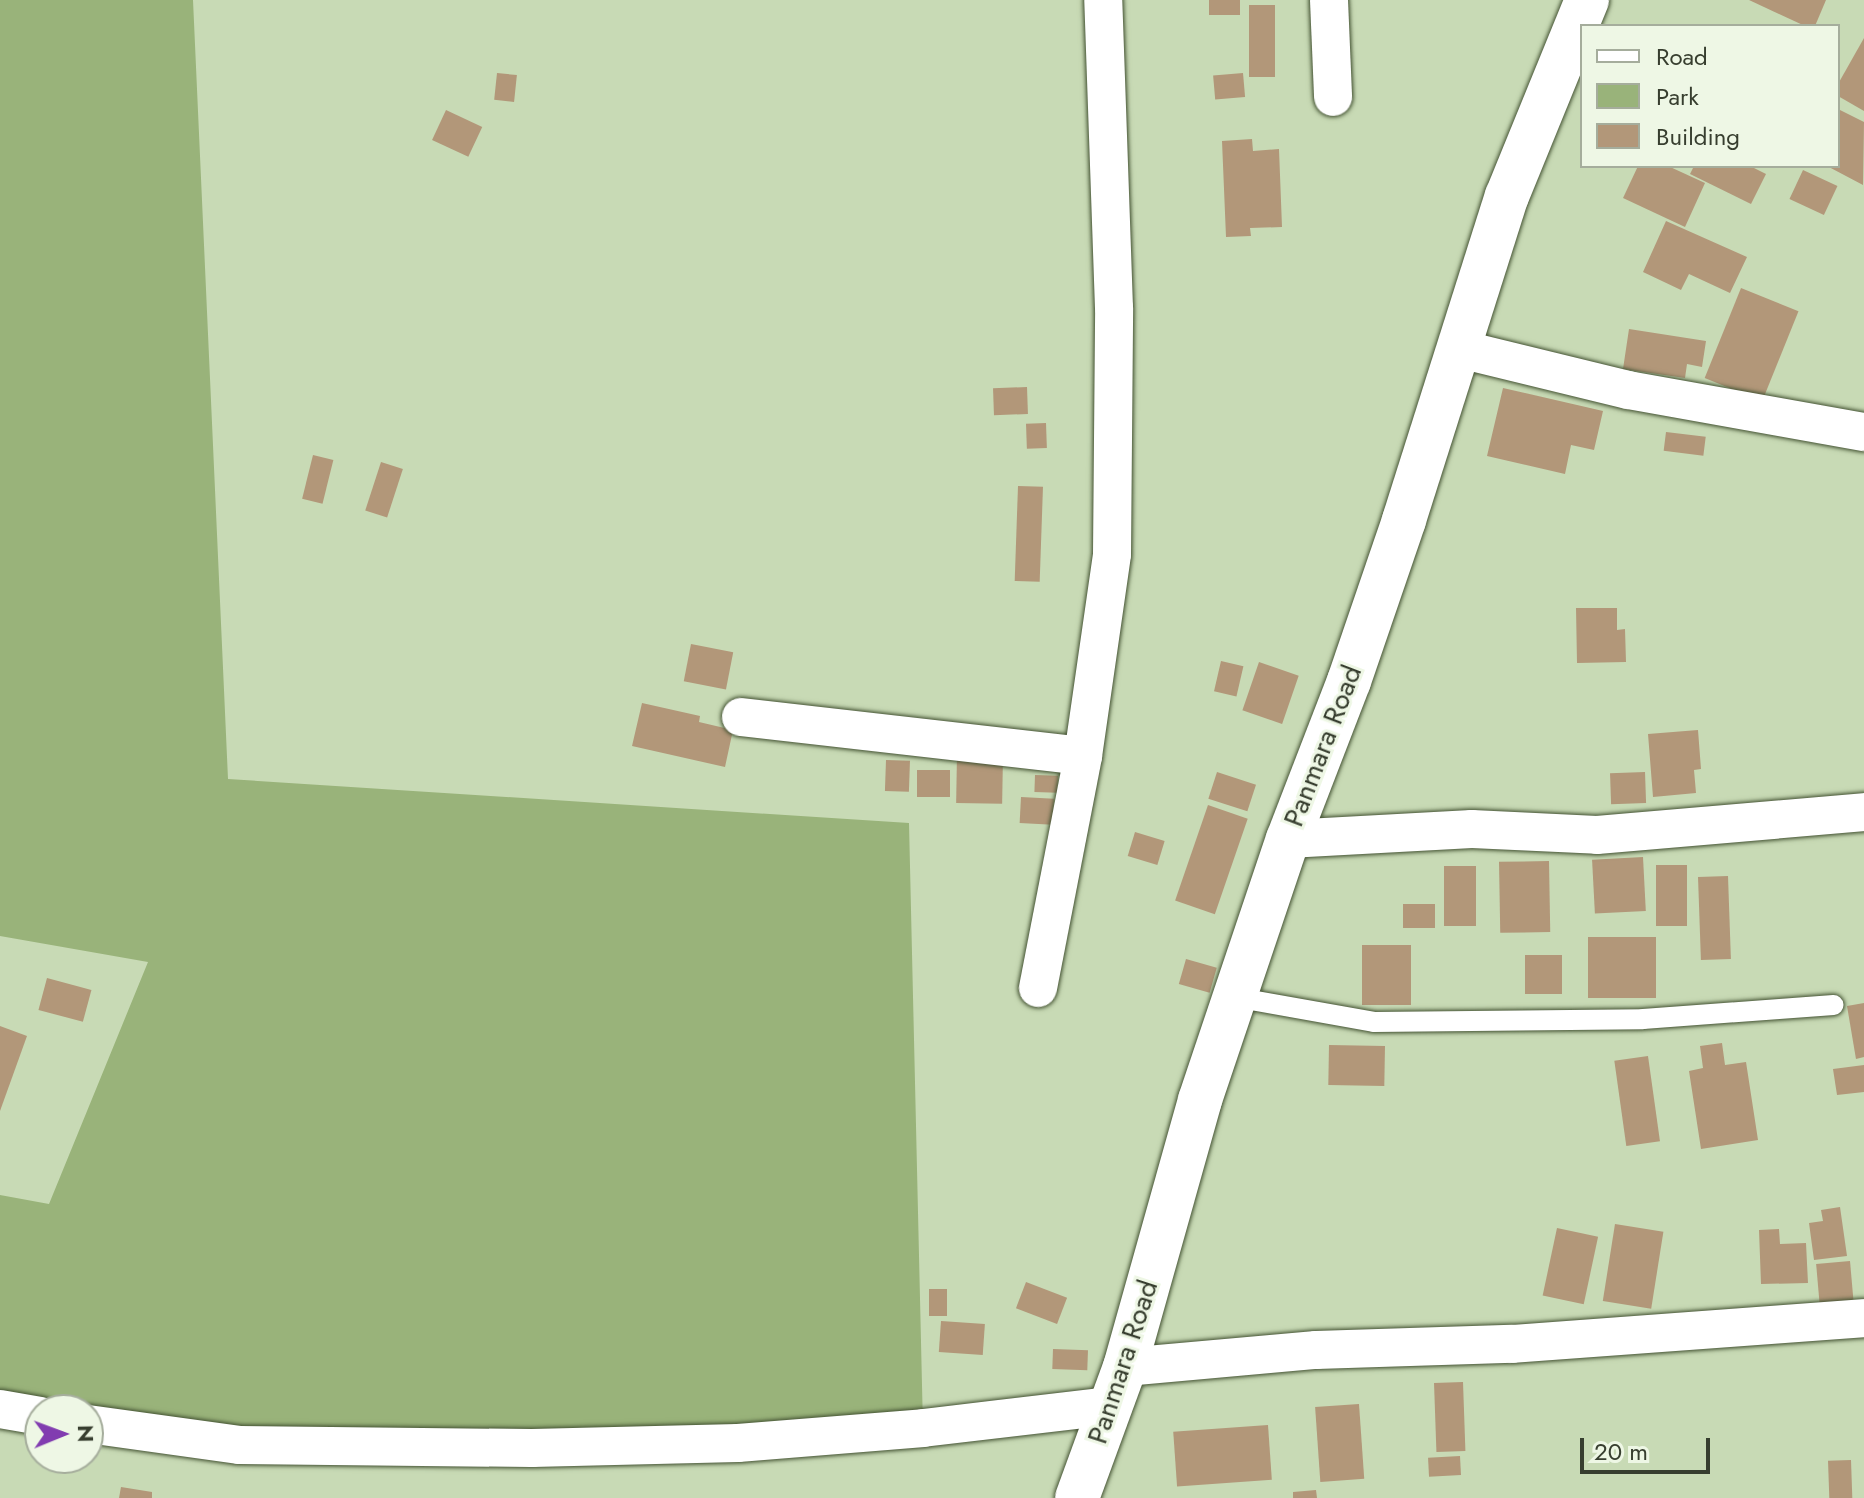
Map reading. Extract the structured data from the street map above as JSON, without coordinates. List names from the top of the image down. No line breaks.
{"streets":{"street":["Panmara Road"]},"legend":["Road","Park","Building"],"scale_bar":"20 m","north":"right"}
